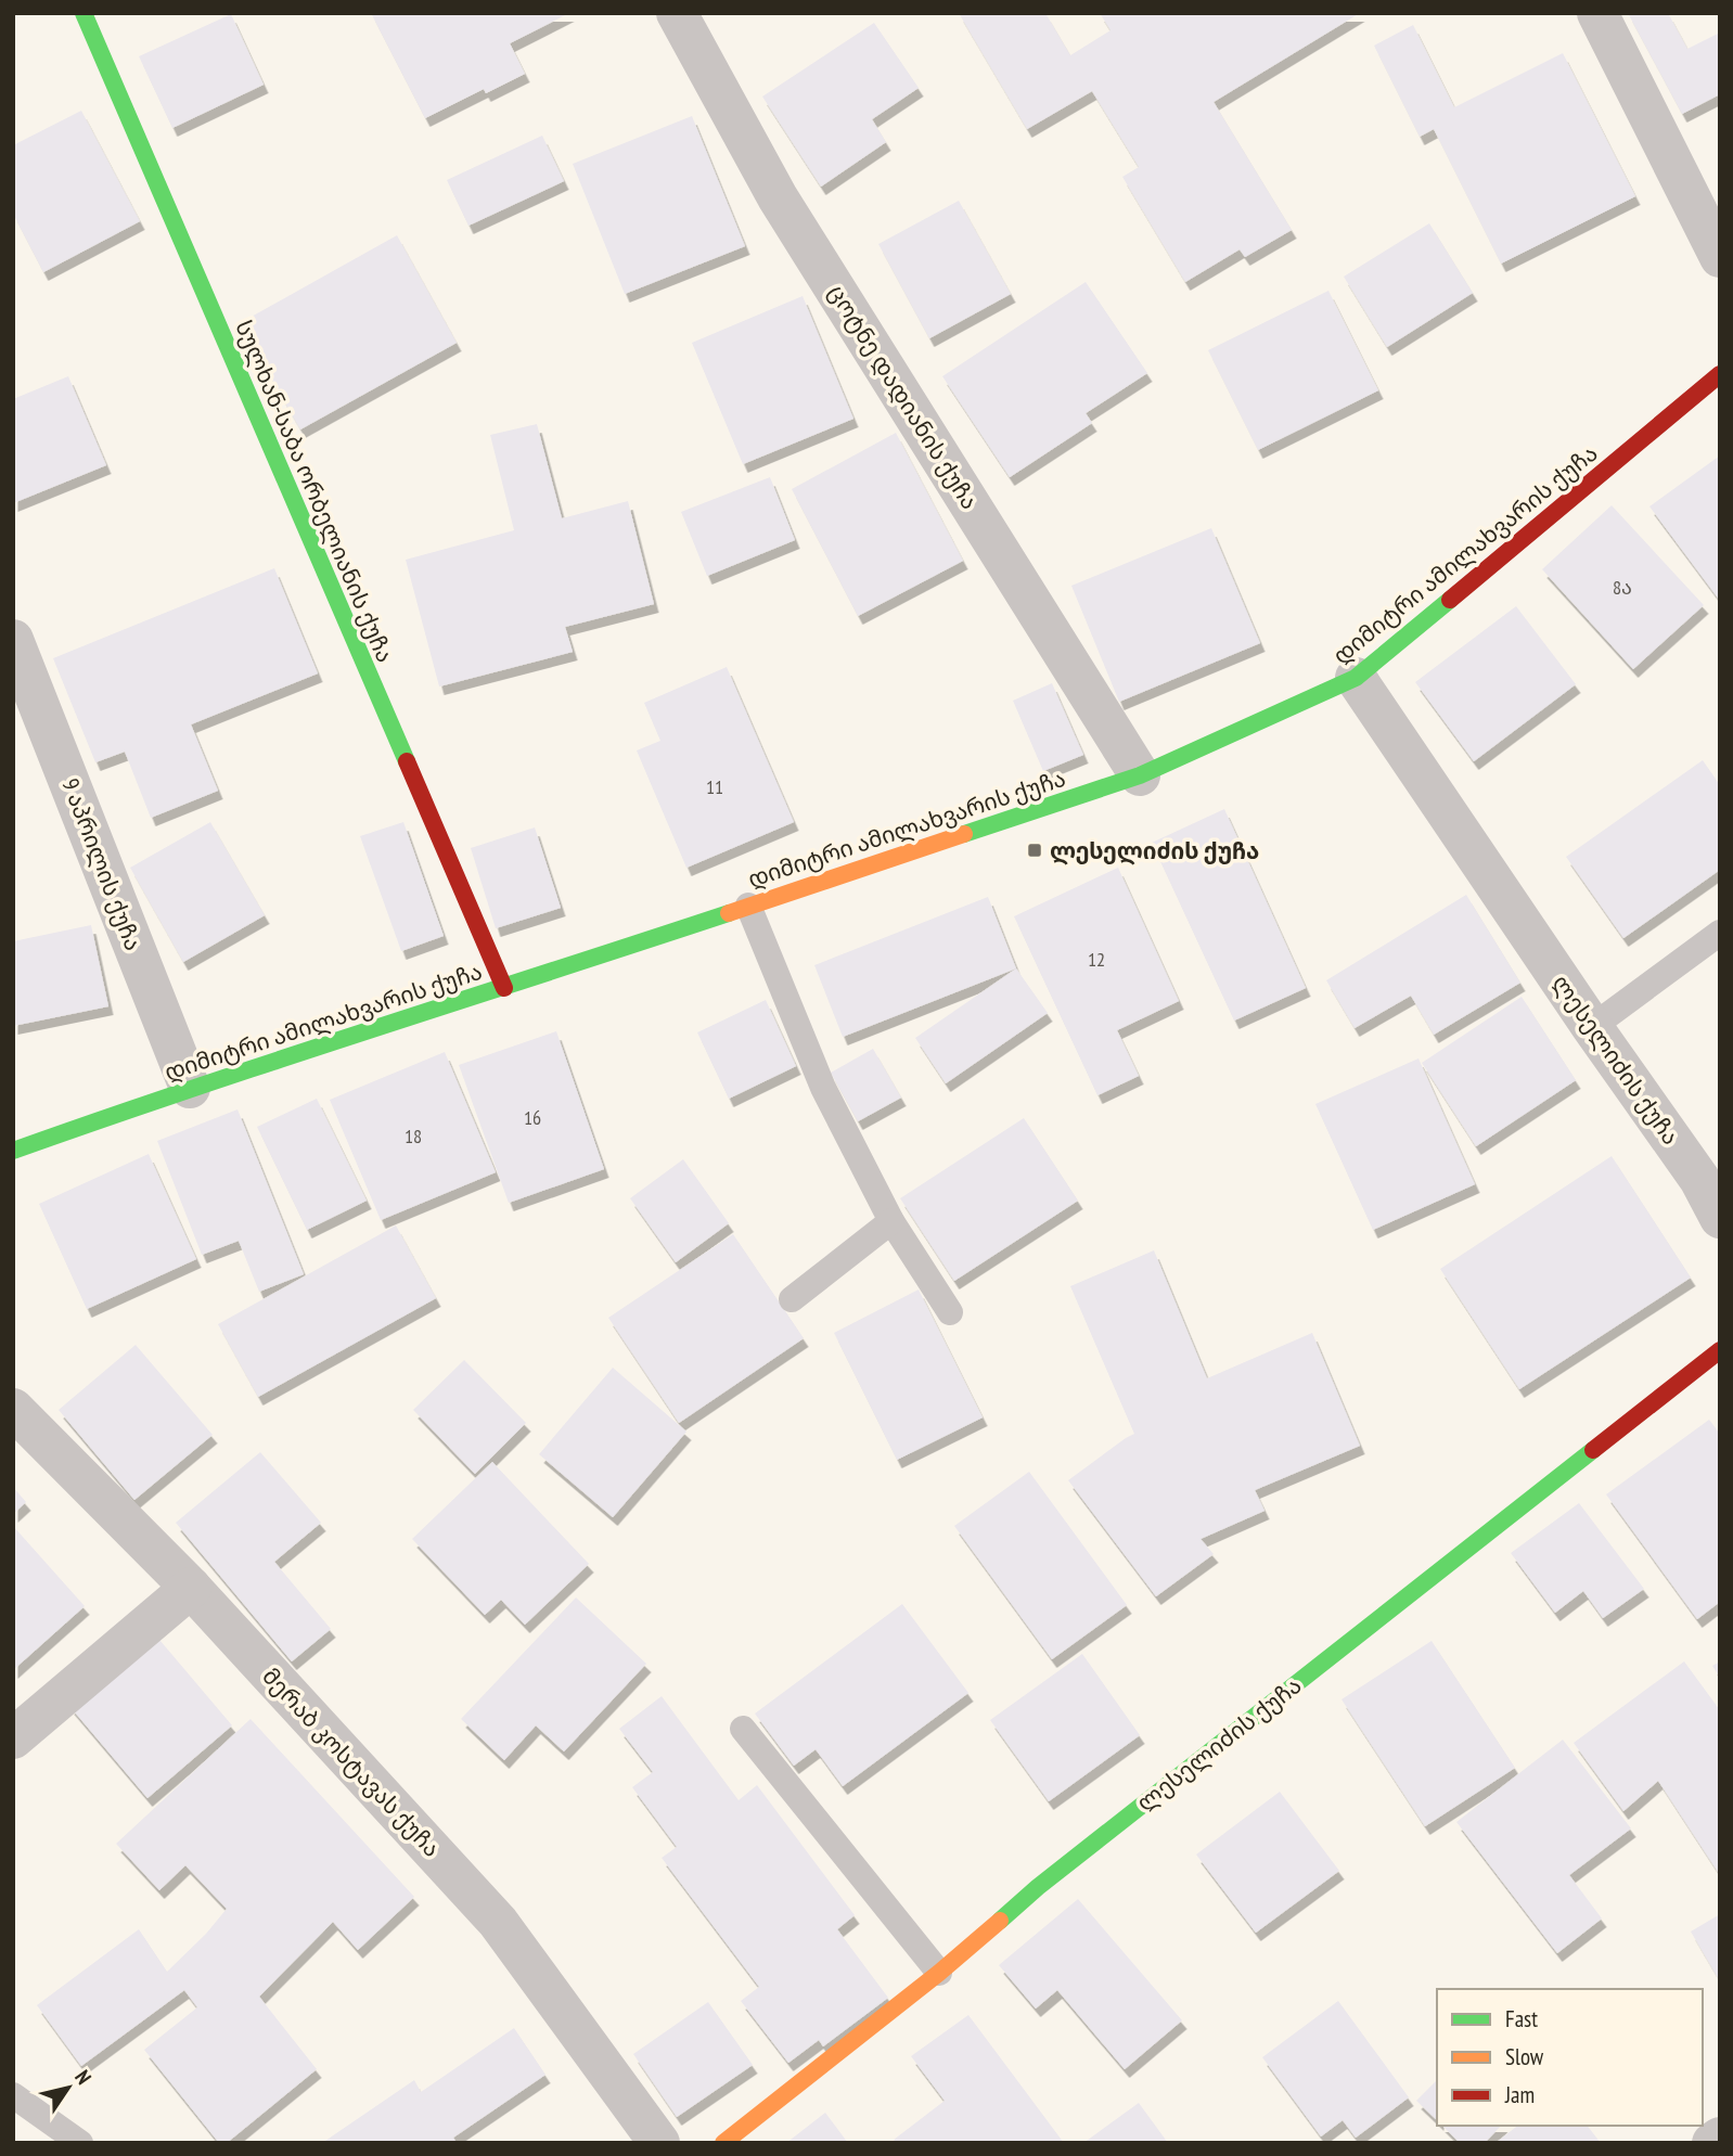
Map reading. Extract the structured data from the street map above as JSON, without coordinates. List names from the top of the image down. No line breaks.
{"streets":{"street":["ცოტნე დადიანის ქუჩა","სულხან-საბა ორბელიანის ქუჩა","დიმიტრი ამილახვარის ქუჩა","9 აპრილის ქუჩა","ლესელიძის ქუჩა","მერაბ კოსტავას ქუჩა"]},"crossings":[["ცოტნე დადიანის ქუჩა","დიმიტრი ამილახვარის ქუჩა"],["სულხან-საბა ორბელიანის ქუჩა","დიმიტრი ამილახვარის ქუჩა"],["დიმიტრი ამილახვარის ქუჩა","9 აპრილის ქუჩა"],["დიმიტრი ამილახვარის ქუჩა","ლესელიძის ქუჩა"]],"places":{"transit":["ლესელიძის ქუჩა"]},"house_numbers":["8ა","11","12","16","18"],"legend":["Fast","Slow","Jam"],"north":"top right"}
